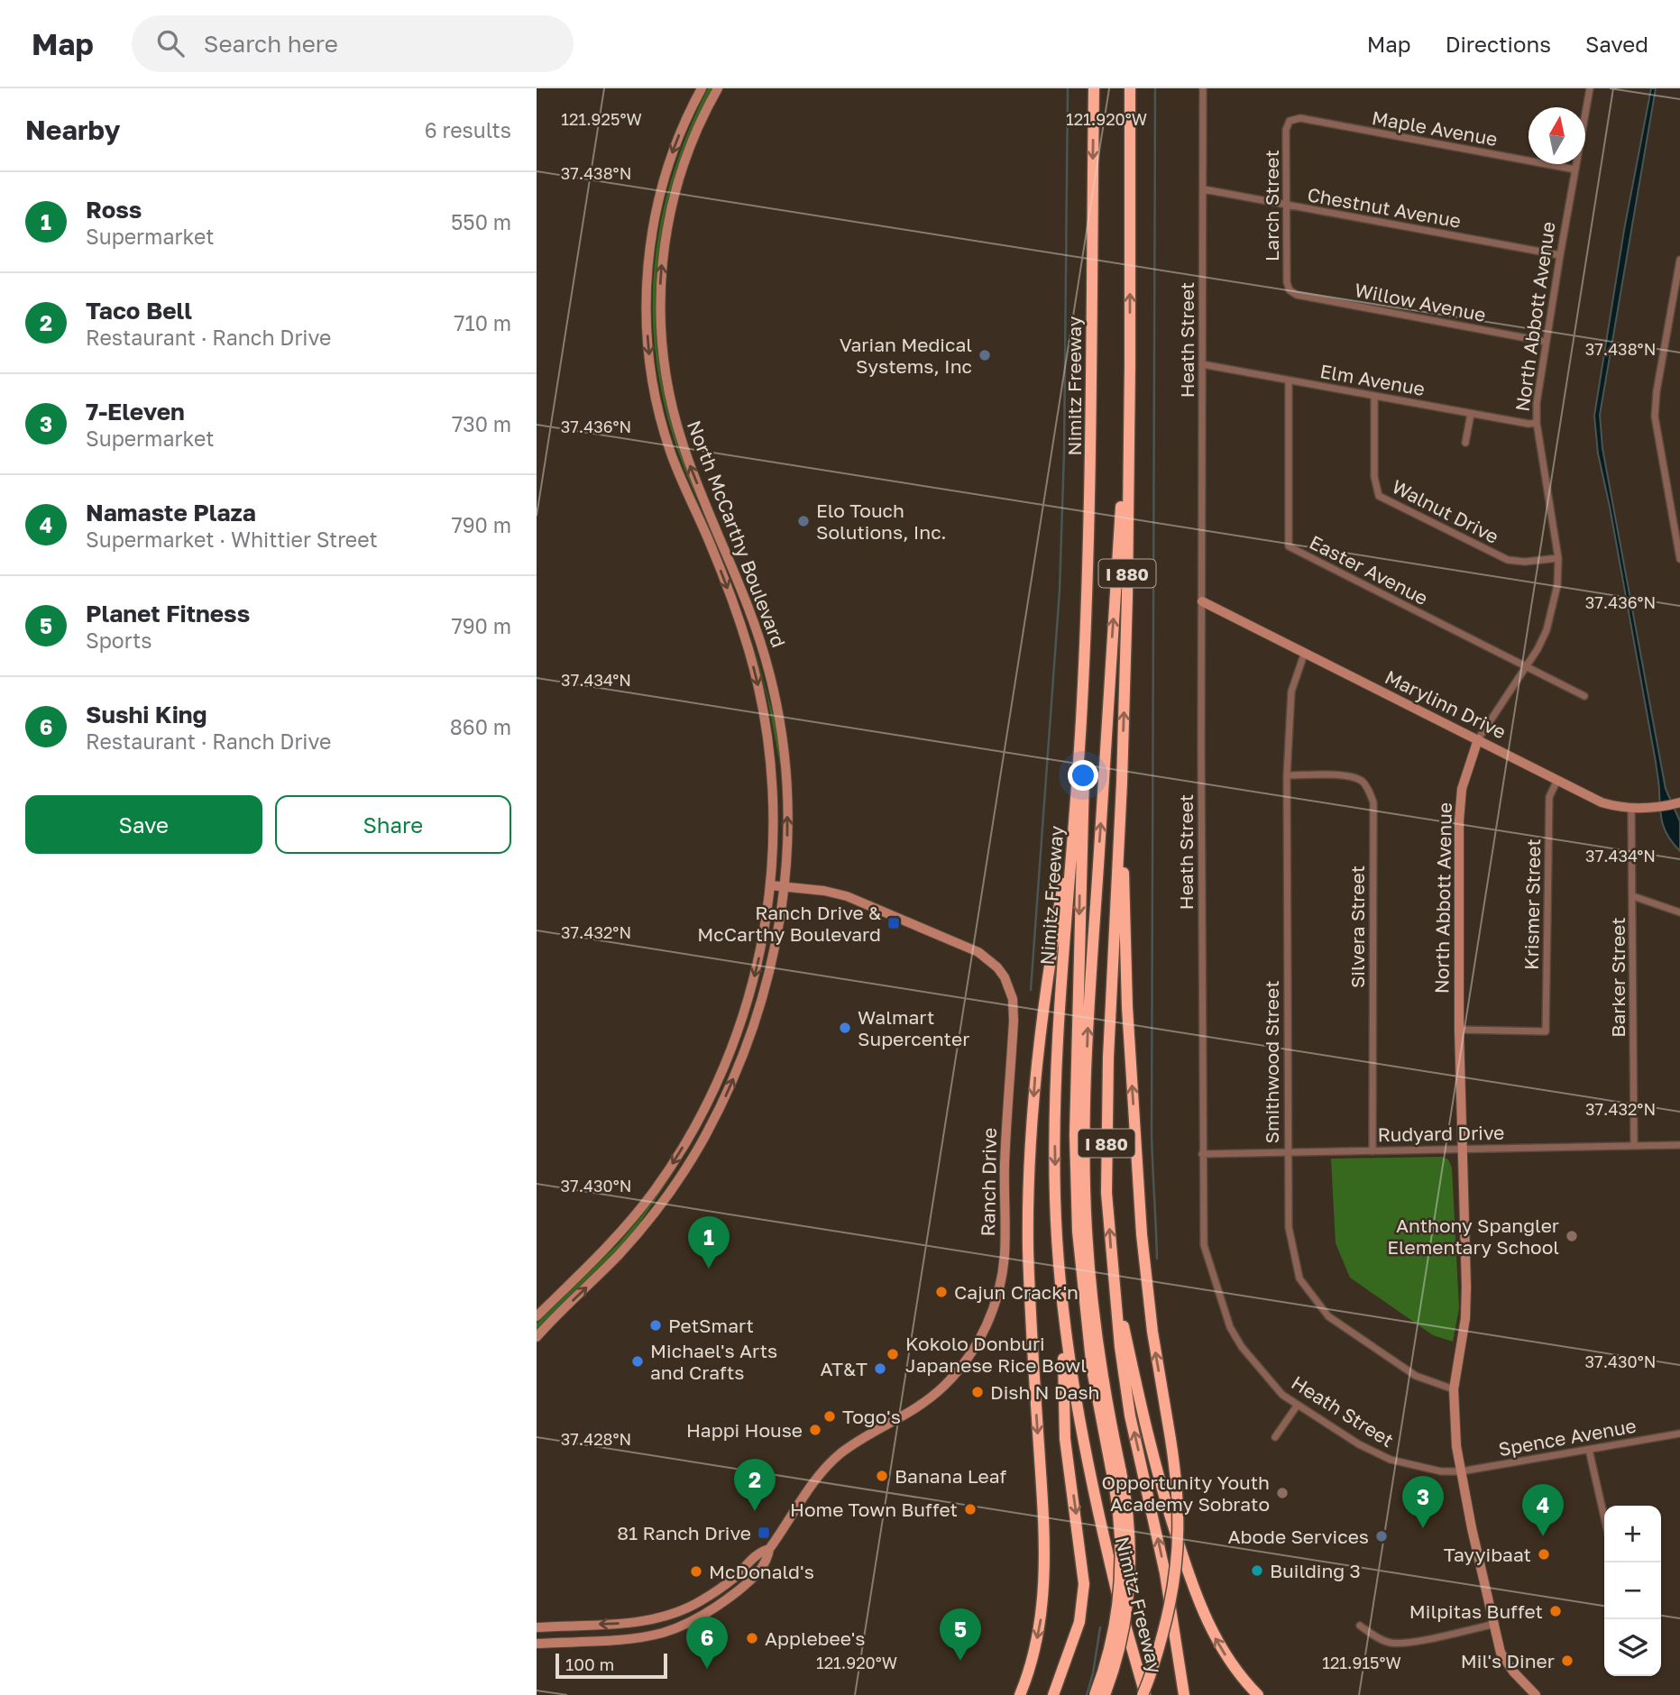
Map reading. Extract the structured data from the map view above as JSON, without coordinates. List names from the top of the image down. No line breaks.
{"streets":{"highway":["Nimitz Freeway","I 880"],"street":["Maple Avenue","Larch Street","Chestnut Avenue","Willow Avenue","North Abbott Avenue","Heath Street","Elm Avenue","Walnut Drive","North McCarthy Boulevard","Easter Avenue","Marylinn Drive","Krismer Street","Silvera Street","Barker Street","Smithwood Street","Rudyard Drive","Ranch Drive","Spence Avenue"]},"crossings":[["Maple Avenue","Larch Street"],["Maple Avenue","North Abbott Avenue"],["Larch Street","Chestnut Avenue"],["Larch Street","Willow Avenue"],["Chestnut Avenue","North Abbott Avenue"],["Chestnut Avenue","Heath Street"],["Willow Avenue","North Abbott Avenue"],["North Abbott Avenue","Heath Street"],["North Abbott Avenue","Elm Avenue"],["North Abbott Avenue","Walnut Drive"],["North Abbott Avenue","Easter Avenue"],["North Abbott Avenue","Marylinn Drive"],["North Abbott Avenue","Krismer Street"],["North Abbott Avenue","Smithwood Street"],["North Abbott Avenue","Rudyard Drive"],["North Abbott Avenue","Spence Avenue"],["Heath Street","Elm Avenue"],["Heath Street","Marylinn Drive"],["Heath Street","Rudyard Drive"],["Heath Street","Spence Avenue"],["Elm Avenue","Walnut Drive"],["Elm Avenue","Easter Avenue"],["North McCarthy Boulevard","Ranch Drive"],["Marylinn Drive","Krismer Street"],["Marylinn Drive","Barker Street"],["Marylinn Drive","Smithwood Street"],["Silvera Street","Smithwood Street"],["Silvera Street","Rudyard Drive"],["Barker Street","Rudyard Drive"],["Smithwood Street","Rudyard Drive"]],"places":{"other":["Varian Medical Systems, Inc","Elo Touch Solutions, Inc.","Walmart Supercenter","Anthony Spangler Elementary School","Cajun Crack'n","PetSmart","Kokolo Donburi Japanese Rice Bowl","Michael's Arts and Crafts","AT&T","Dish N Dash","Togo's","Happi House","Banana Leaf","Opportunity Youth Academy Sobrato","Home Town Buffet","Abode Services","Tayyibaat","Building 3","McDonald's","Milpitas Buffet","Applebee's","Mil's Diner"],"transit":["Ranch Drive & McCarthy Boulevard","81 Ranch Drive"]},"scale_bar":"100 m","north":"top","page":{"header":"Map","search":"Search here","nav":["Map","Directions","Saved"],"heading":["Nearby","6 results"],"list":[{"mark":"1","name":"Ross","note":"Supermarket","value":"550 m"},{"mark":"2","name":"Taco Bell","note":"Restaurant · Ranch Drive","value":"710 m"},{"mark":"3","name":"7-Eleven","note":"Supermarket","value":"730 m"},{"mark":"4","name":"Namaste Plaza","note":"Supermarket · Whittier Street","value":"790 m"},{"mark":"5","name":"Planet Fitness","note":"Sports","value":"790 m"},{"mark":"6","name":"Sushi King","note":"Restaurant · Ranch Drive","value":"860 m"}],"buttons":["Save","Share"],"pins":["1","2","3","4","5","6"],"map_buttons":["+","−"],"scale":"100 m"},"coordinates":["121.925°W","121.920°W","37.438°N","37.436°N","37.434°N","37.432°N","37.430°N","37.428°N","121.915°W"]}
